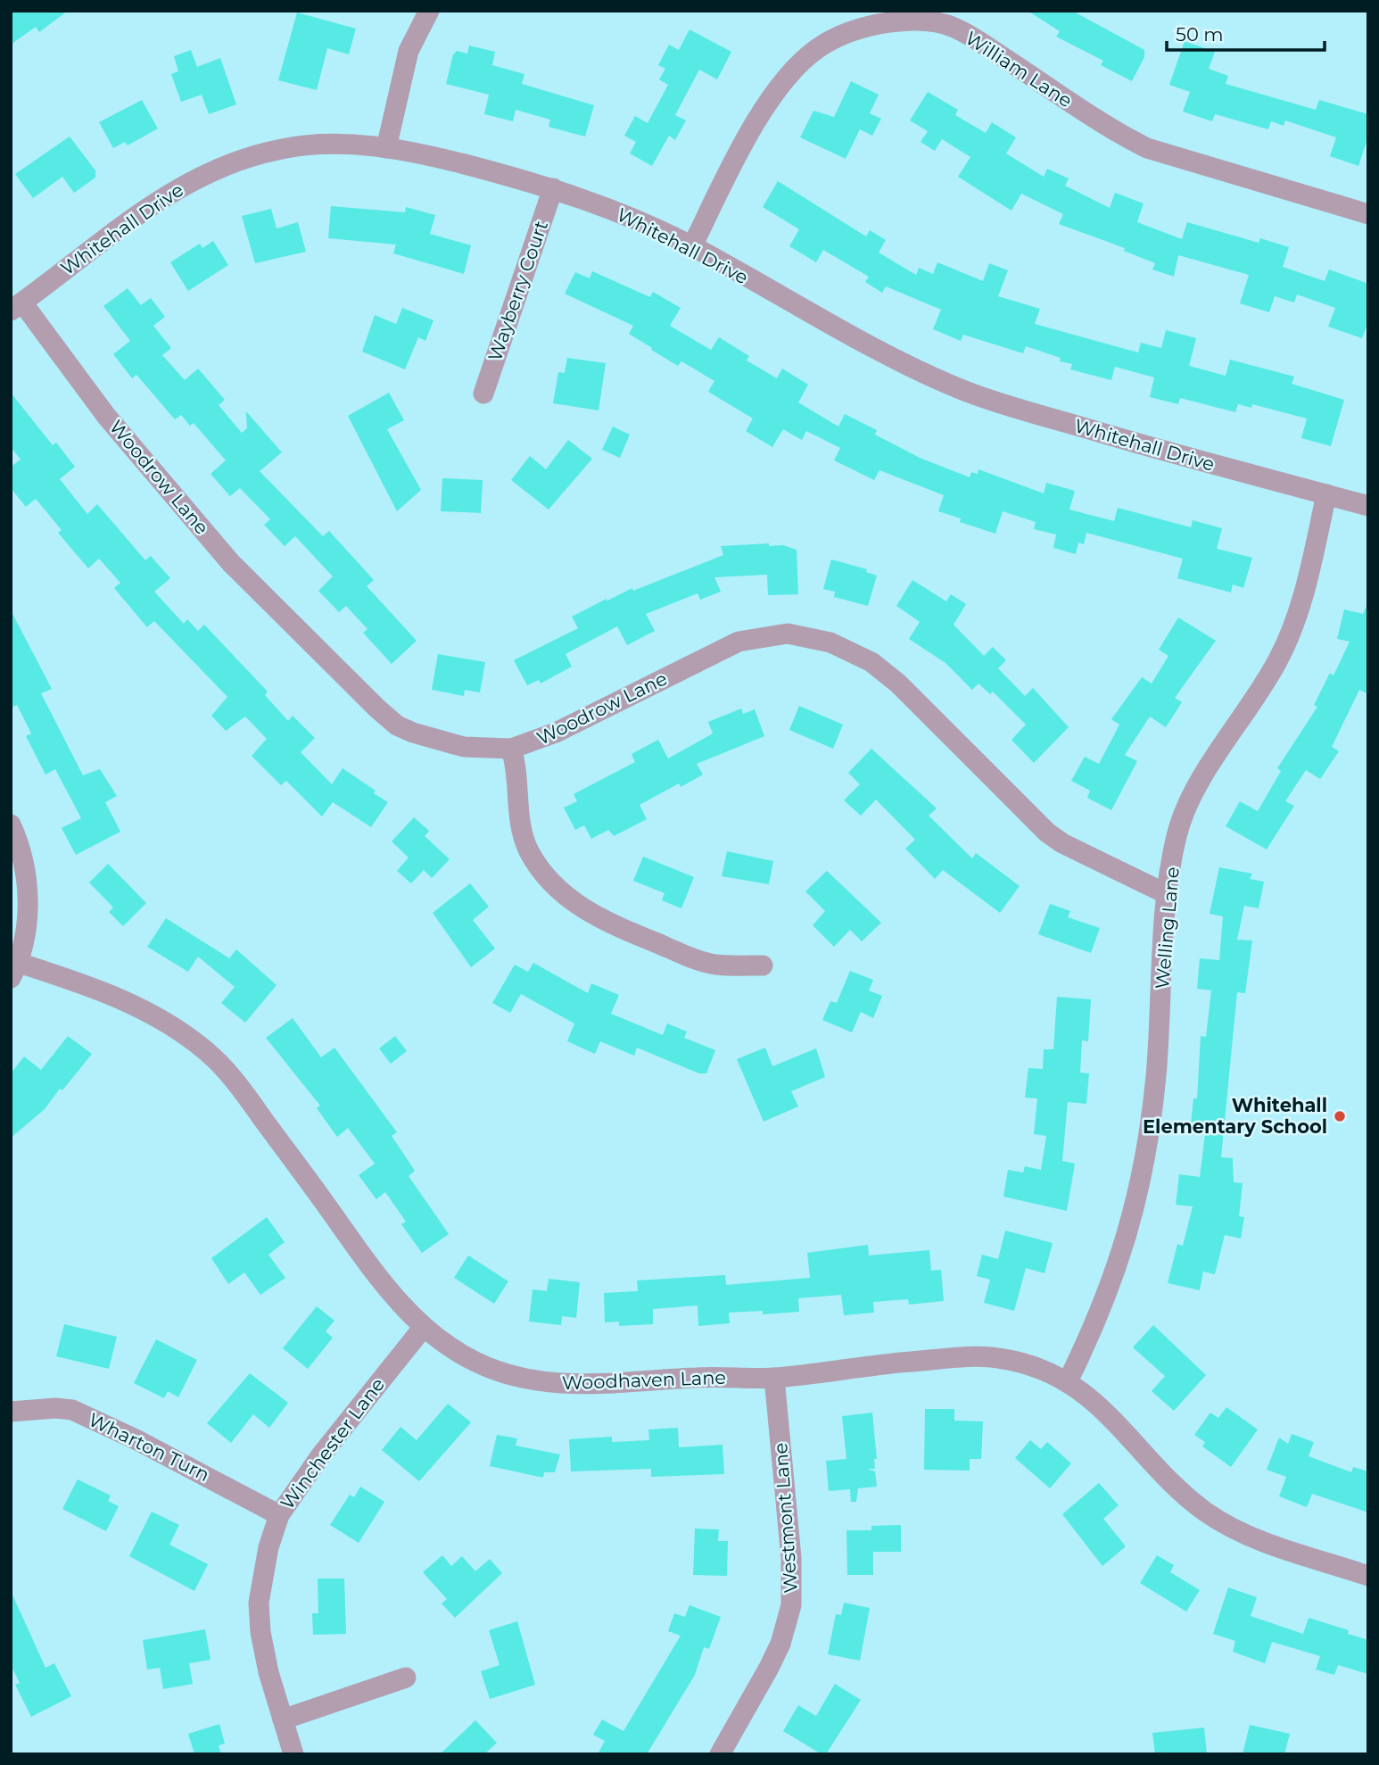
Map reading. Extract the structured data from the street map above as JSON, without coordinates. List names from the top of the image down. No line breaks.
{"streets":{"street":["William Lane","Whitehall Drive","Wayberry Court","Woodrow Lane","Welling Lane","Woodhaven Lane","Winchester Lane","Wharton Turn","Westmont Lane"]},"crossings":[["William Lane","Whitehall Drive"],["Whitehall Drive","Wayberry Court"],["Whitehall Drive","Woodrow Lane"],["Whitehall Drive","Welling Lane"],["Woodrow Lane","Welling Lane"],["Welling Lane","Woodhaven Lane"],["Woodhaven Lane","Winchester Lane"],["Woodhaven Lane","Westmont Lane"],["Winchester Lane","Wharton Turn"]],"places":["Whitehall Elementary School"],"scale_bar":"50 m"}
